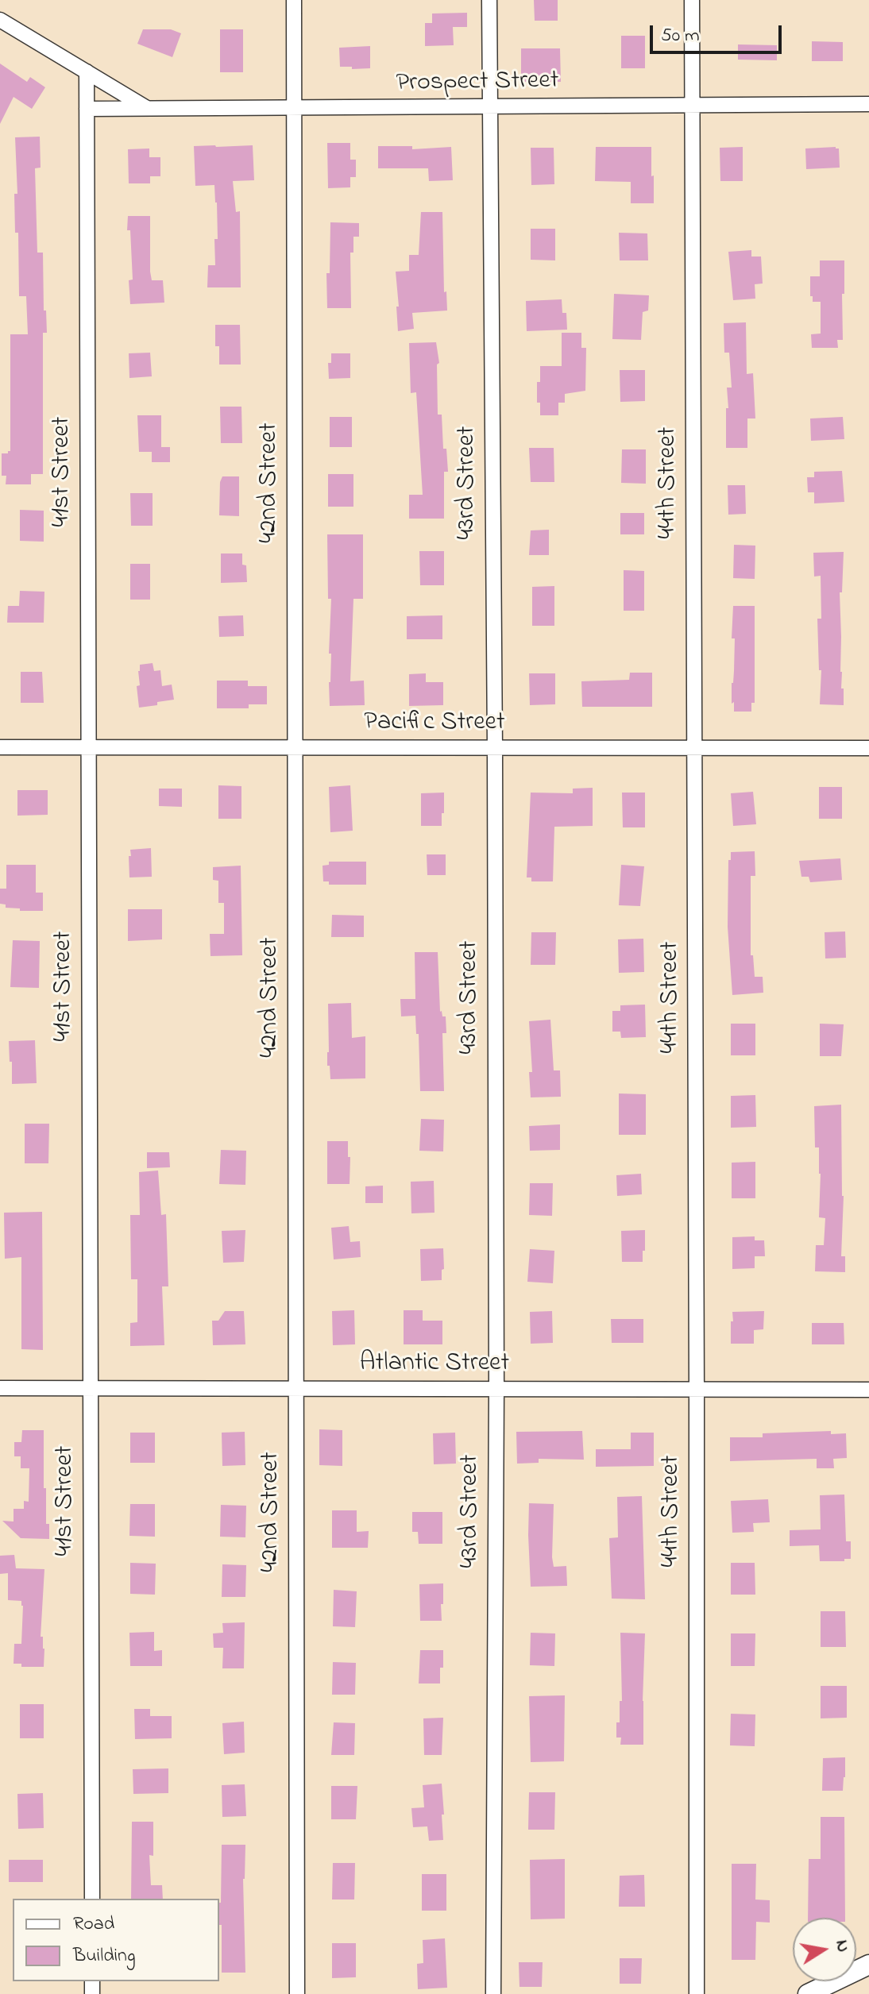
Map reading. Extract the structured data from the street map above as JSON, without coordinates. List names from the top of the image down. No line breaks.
{"streets":{"street":["Prospect Street","41st Street","42nd Street","43rd Street","44th Street","Pacific Street","Atlantic Street"]},"crossings":[["Prospect Street","41st Street"],["Prospect Street","42nd Street"],["Prospect Street","43rd Street"],["Prospect Street","44th Street"],["41st Street","Pacific Street"],["41st Street","Atlantic Street"],["42nd Street","Pacific Street"],["42nd Street","Atlantic Street"],["43rd Street","Pacific Street"],["43rd Street","Atlantic Street"],["44th Street","Pacific Street"],["44th Street","Atlantic Street"]],"legend":["Road","Building"],"scale_bar":"50 m","north":"right"}
